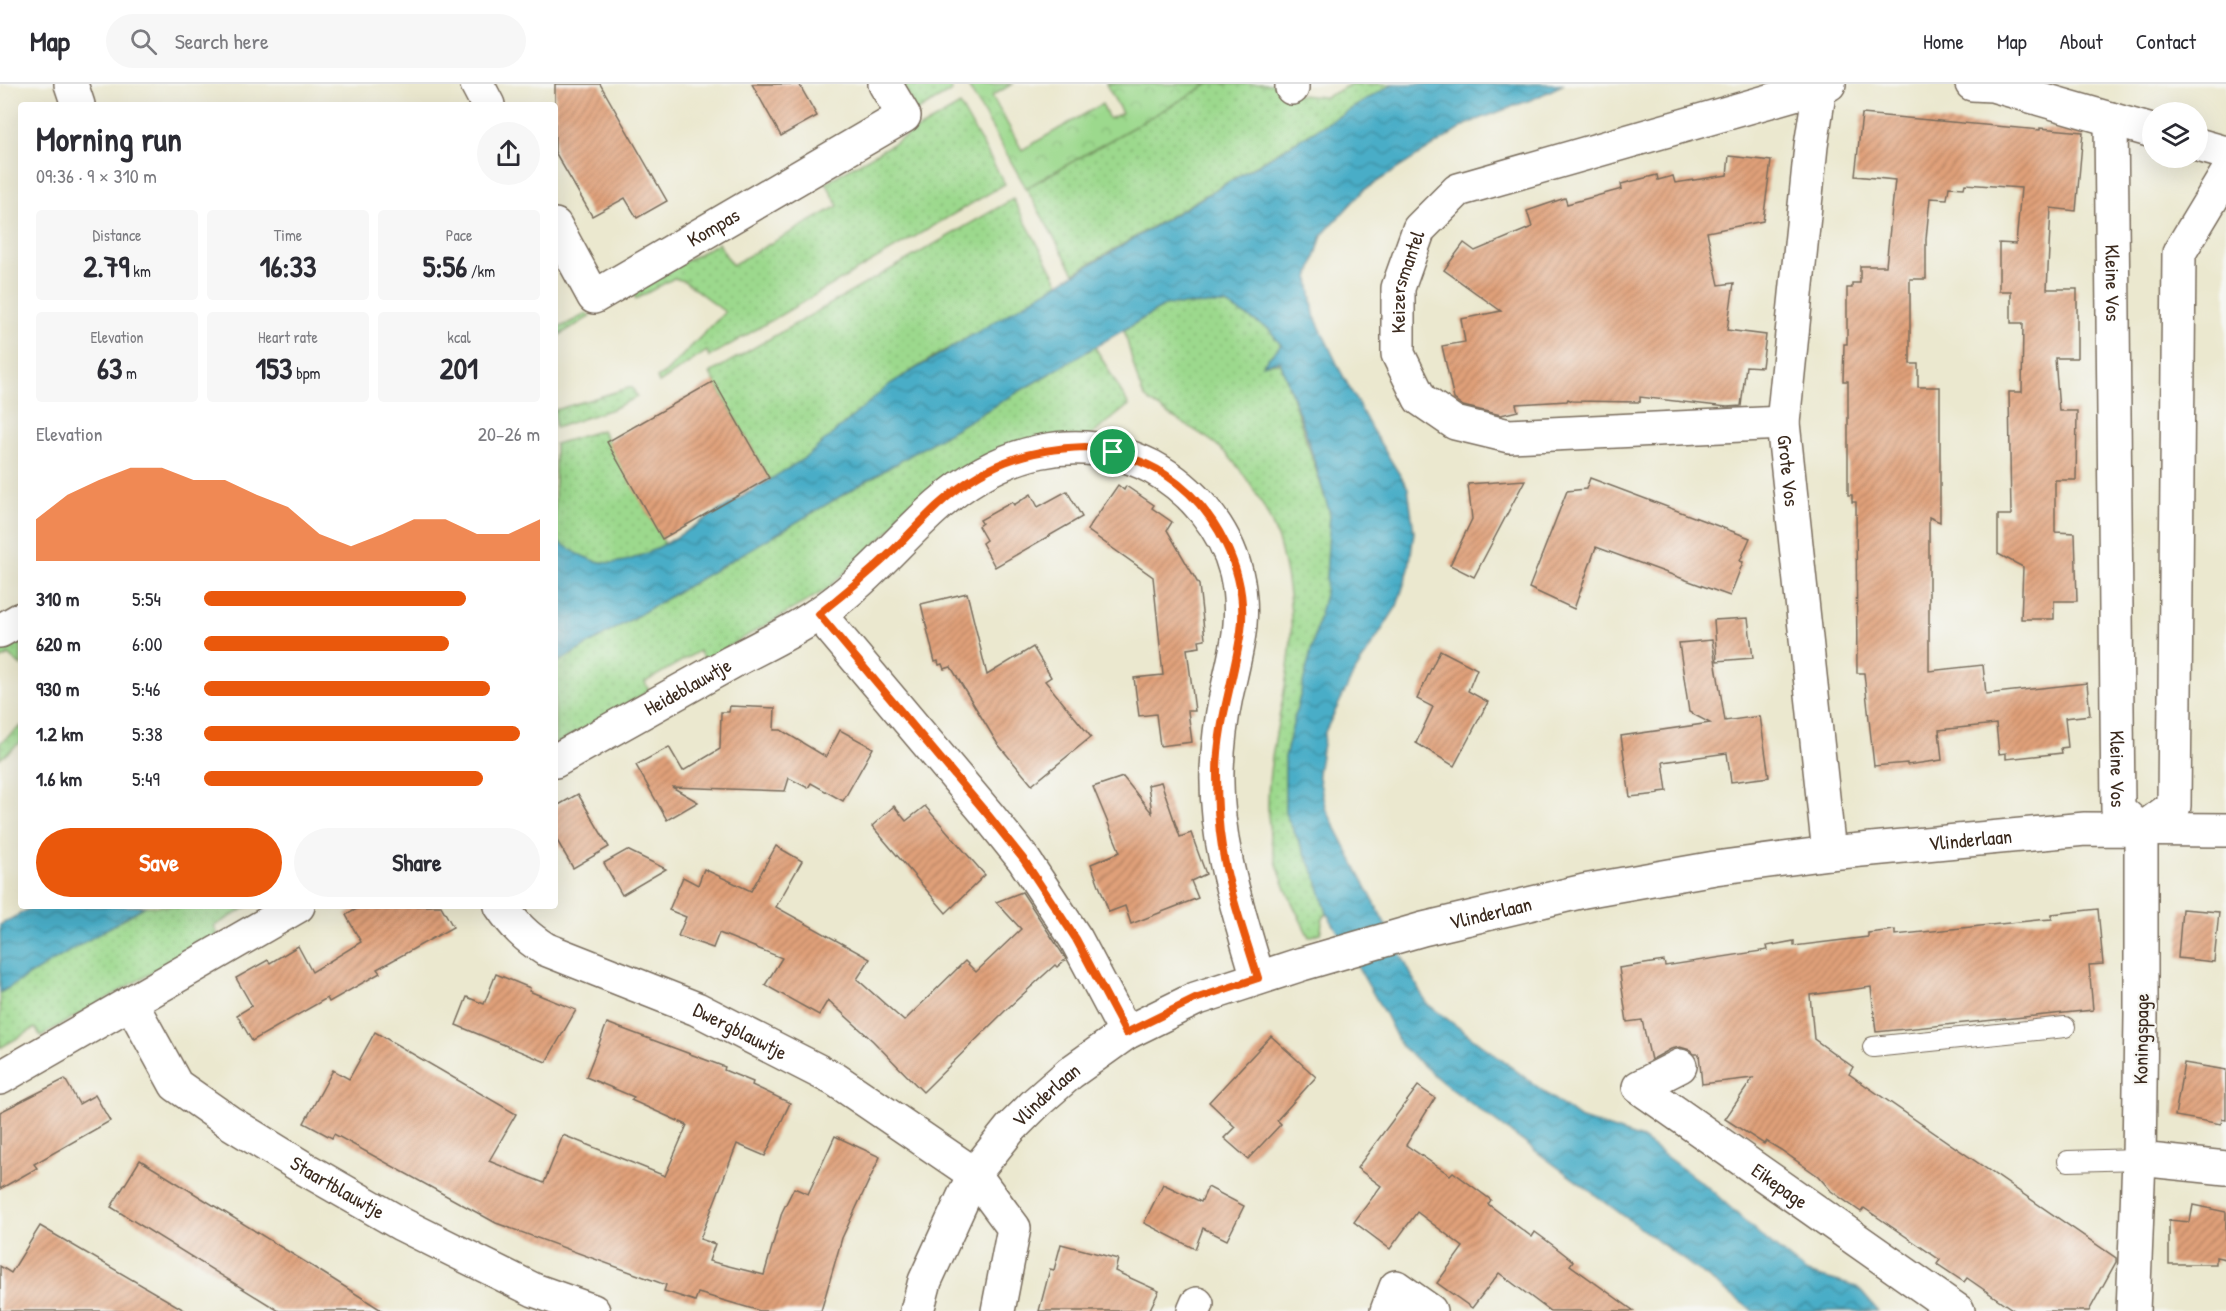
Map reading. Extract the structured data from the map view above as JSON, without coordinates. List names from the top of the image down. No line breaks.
{"streets":{"street":["Kompas","Keizersmantel","Kleine Vos","Grote Vos","Heideblauwtje","Vlinderlaan","Dwergblauwtje","Koningspage","Eikepage","Staartblauwtje"]},"crossings":[["Keizersmantel","Grote Vos"],["Kleine Vos","Vlinderlaan"],["Kleine Vos","Koningspage"],["Grote Vos","Vlinderlaan"],["Heideblauwtje","Vlinderlaan"],["Vlinderlaan","Dwergblauwtje"],["Vlinderlaan","Koningspage"]],"page":{"header":"Map","search":"Search here","nav":["Home","Map","About","Contact"],"heading":["Morning run","09:36 · 9 × 310 m"],"stats":[["Distance","2.79 km"],["Time","16:33"],["Pace","5:56 /km"],["Elevation","63 m"],["Heart rate","153 bpm"],["kcal","201"]],"chart":["Elevation","20–26 m"],"list":[{"name":"310 m","note":"5:54"},{"name":"620 m","note":"6:00"},{"name":"930 m","note":"5:46"},{"name":"1.2 km","note":"5:38"},{"name":"1.6 km","note":"5:49"}],"buttons":["Save","Share"]}}
